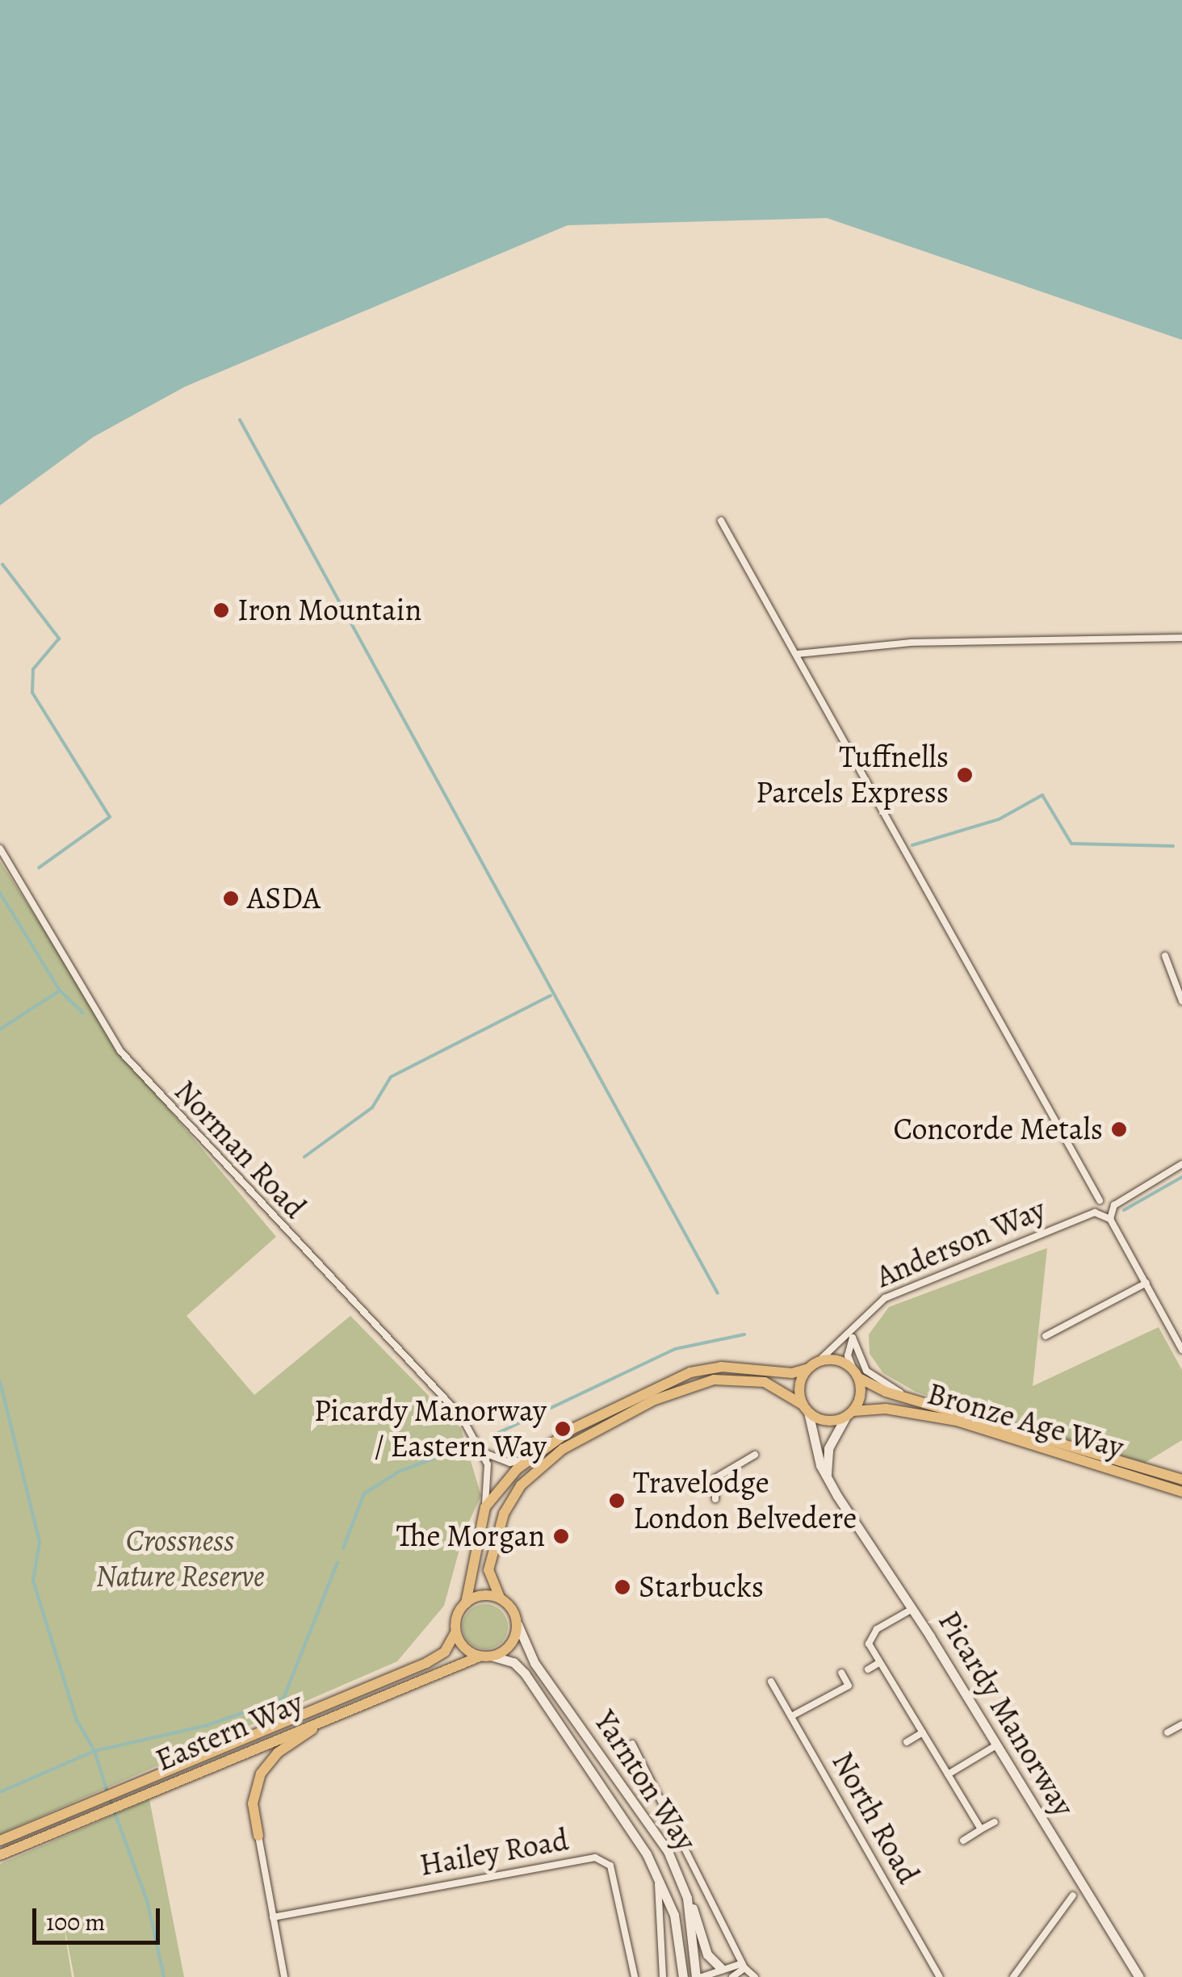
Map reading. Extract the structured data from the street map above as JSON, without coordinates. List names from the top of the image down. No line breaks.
{"streets":{"main road":["Bronze Age Way","Eastern Way"],"street":["Norman Road","Anderson Way","Picardy Manorway","Yarnton Way","North Road","Hailey Road"]},"crossings":[["Anderson Way","Bronze Age Way"],["Anderson Way","Picardy Manorway"],["Bronze Age Way","Picardy Manorway"],["Eastern Way","Yarnton Way"]],"parks":["Crossness Nature Reserve"],"places":["Iron Mountain","Tuffnells Parcels Express","ASDA","Concorde Metals","Picardy Manorway / Eastern Way","Travelodge London Belvedere","The Morgan","Starbucks"],"scale_bar":"100 m"}
